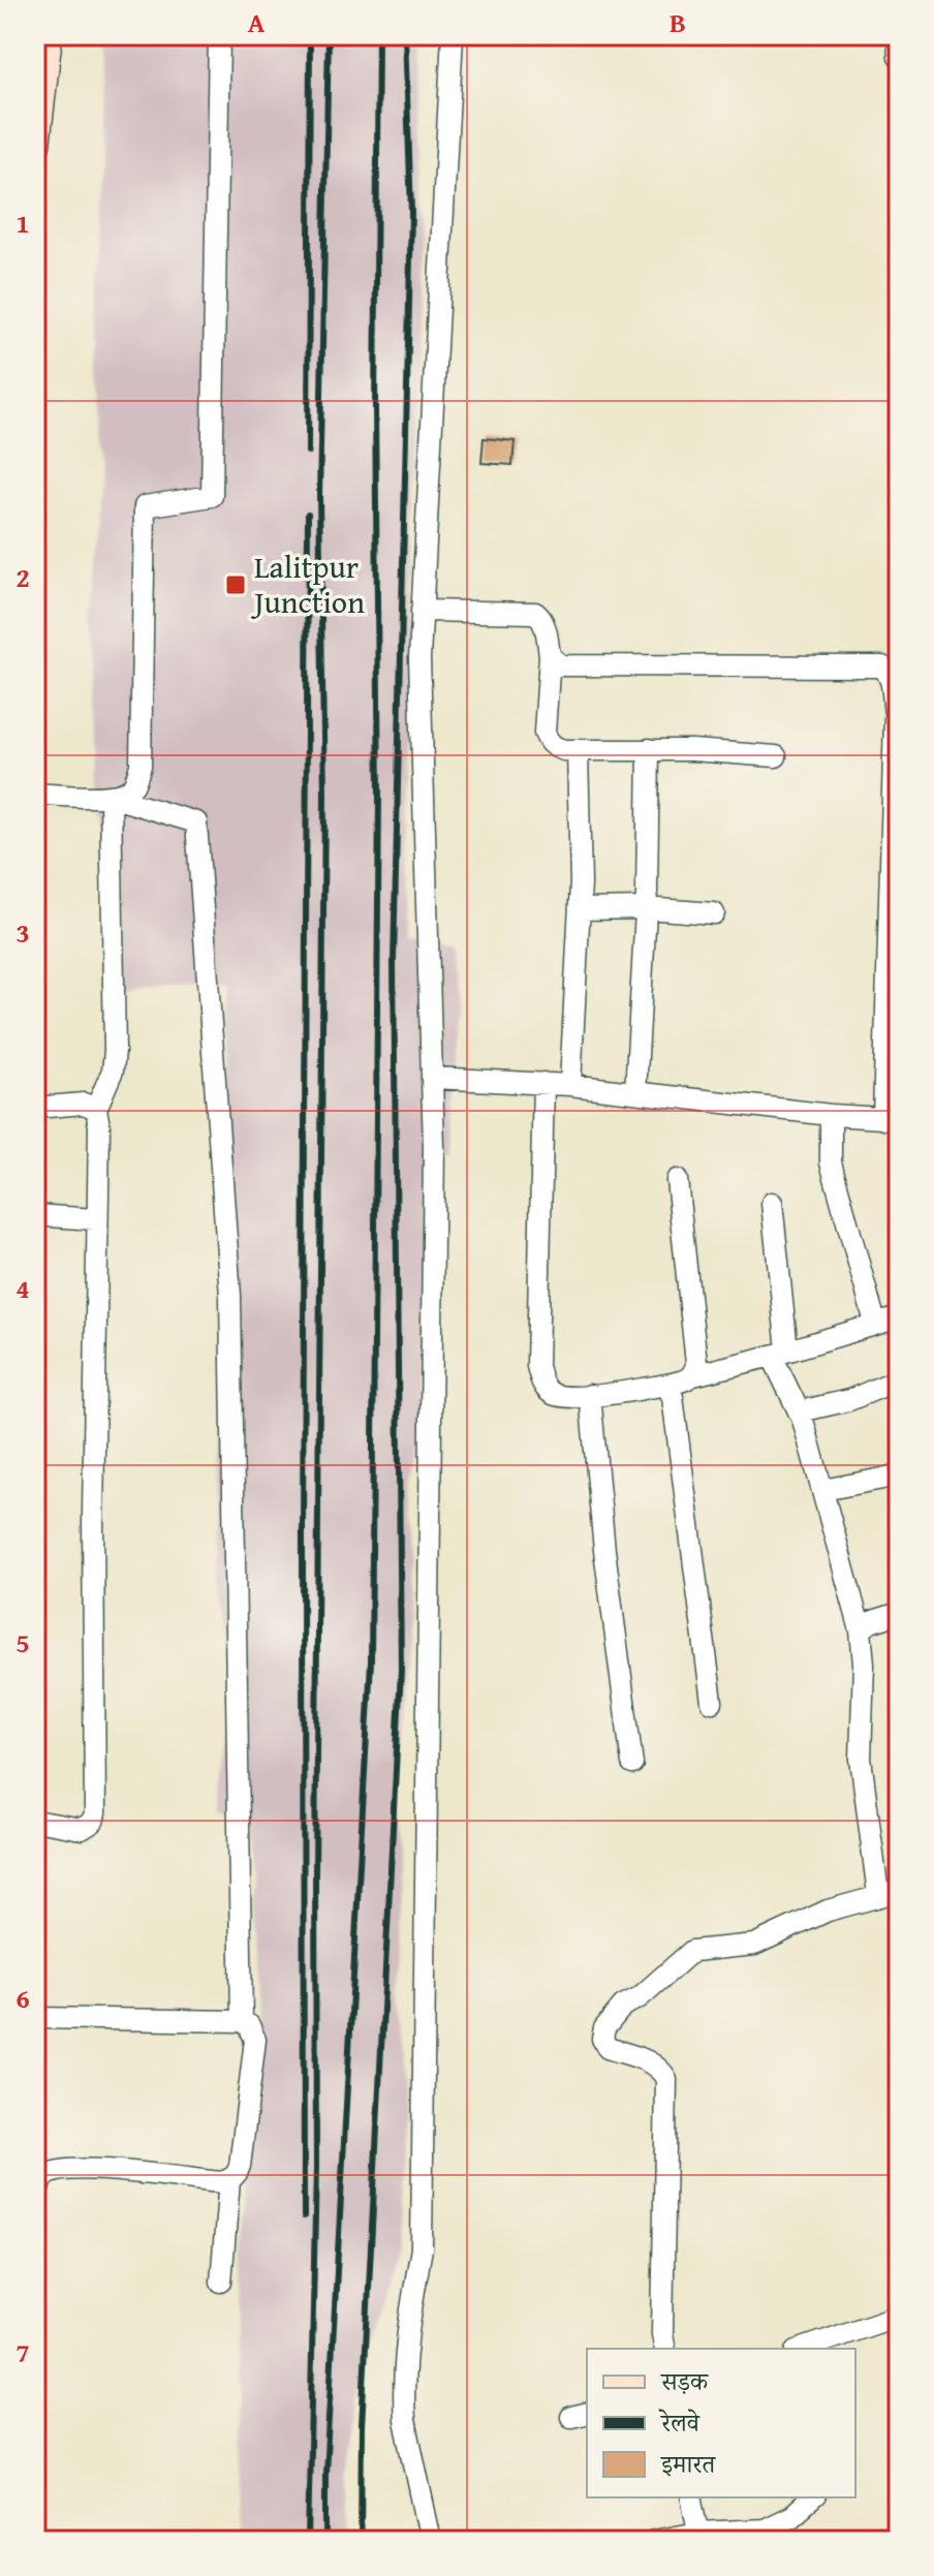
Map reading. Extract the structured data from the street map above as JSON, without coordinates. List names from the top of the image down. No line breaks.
{"places":{"transit":["Lalitpur Junction"]},"legend":["सड़क","रेलवे","इमारत"],"grid":{"columns":["A","B"],"rows":["1","2","3","4","5","6","7"]}}
